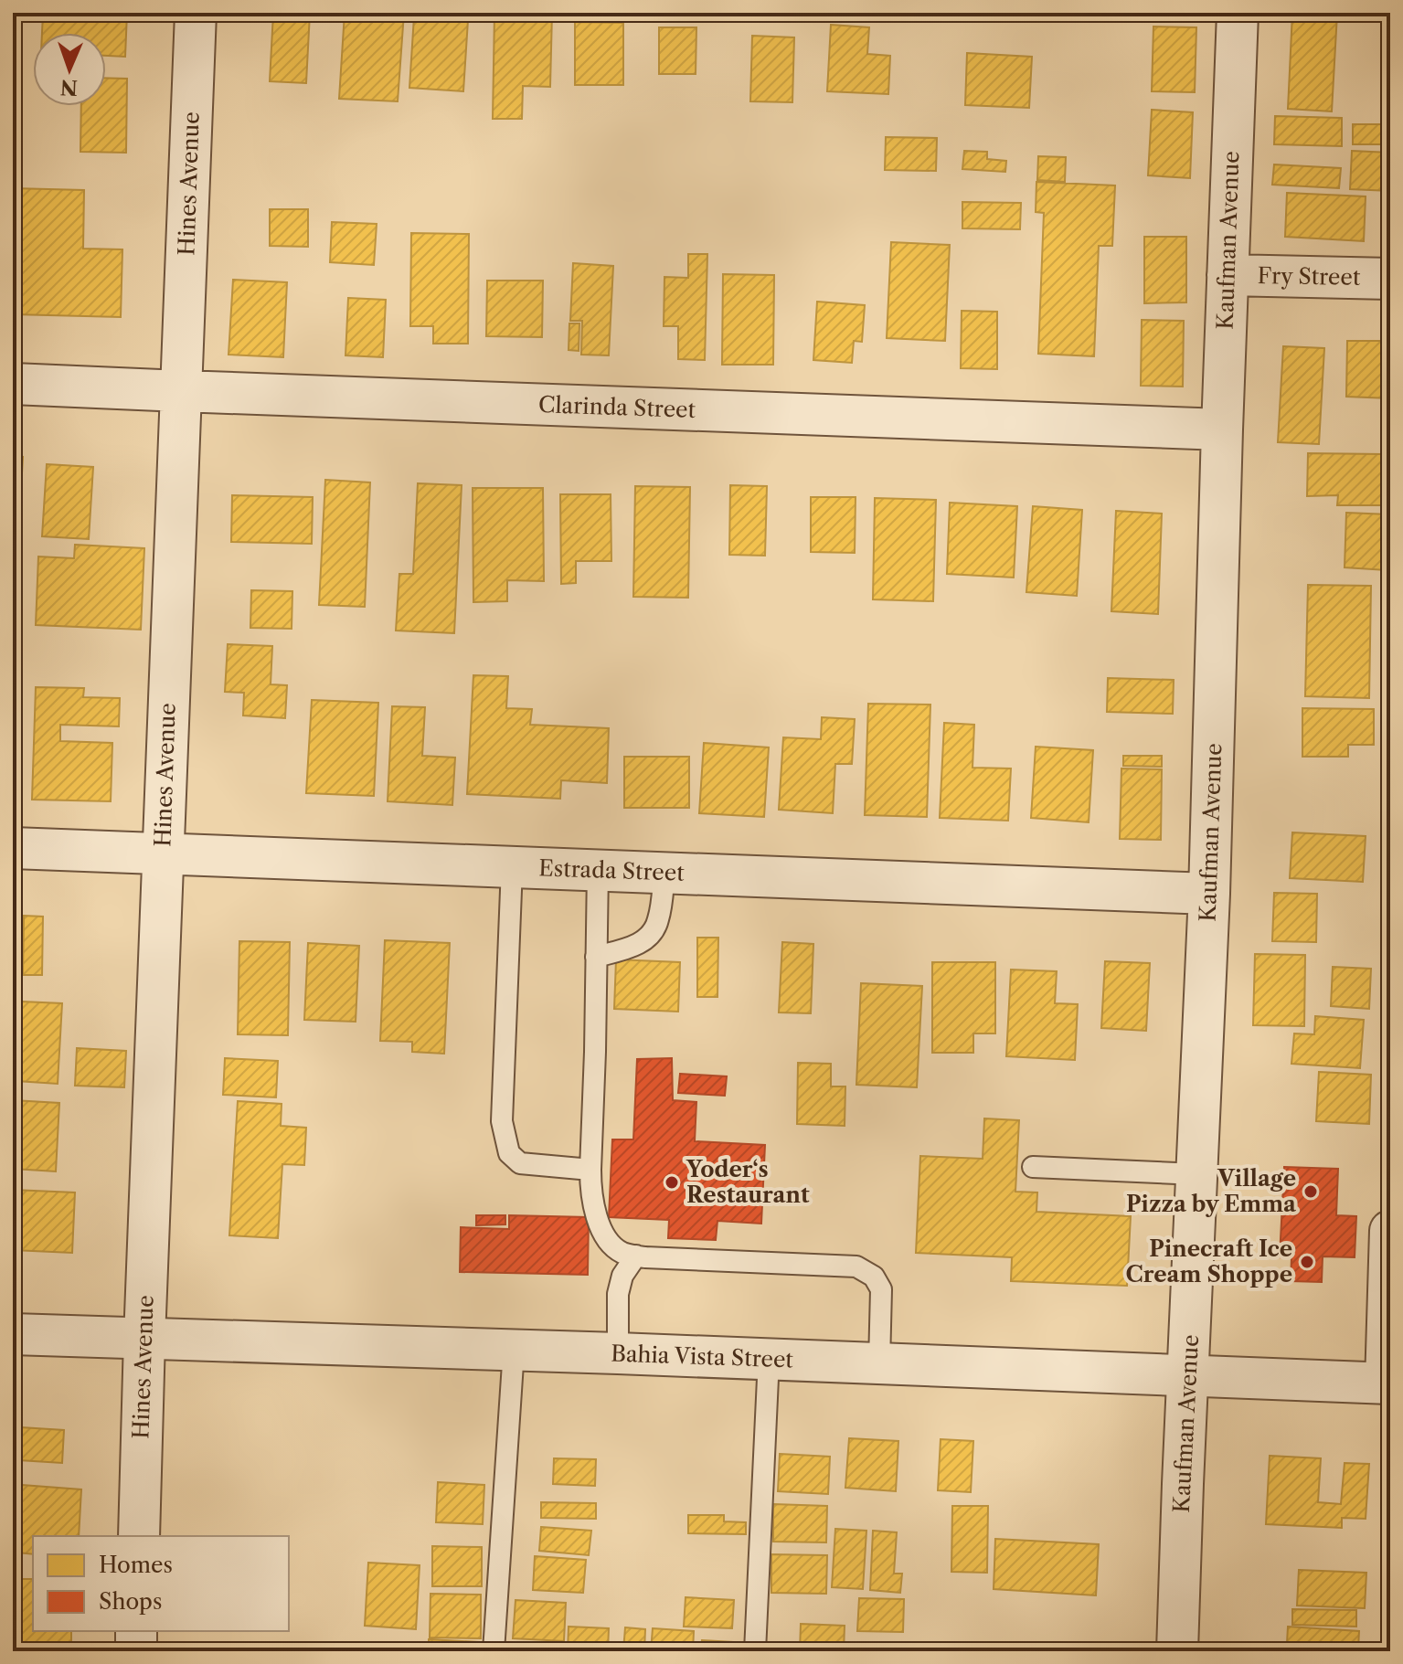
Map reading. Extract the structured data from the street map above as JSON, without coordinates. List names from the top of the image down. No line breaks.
{"streets":{"street":["Hines Avenue","Kaufman Avenue","Fry Street","Clarinda Street","Estrada Street","Bahia Vista Street"]},"crossings":[["Hines Avenue","Clarinda Street"],["Hines Avenue","Estrada Street"],["Hines Avenue","Bahia Vista Street"],["Kaufman Avenue","Fry Street"],["Kaufman Avenue","Clarinda Street"],["Kaufman Avenue","Estrada Street"],["Kaufman Avenue","Bahia Vista Street"]],"places":["Yoder‘s Restaurant","Village Pizza by Emma","Pinecraft Ice Cream Shoppe"],"legend":["Homes","Shops"],"north":"bottom"}
